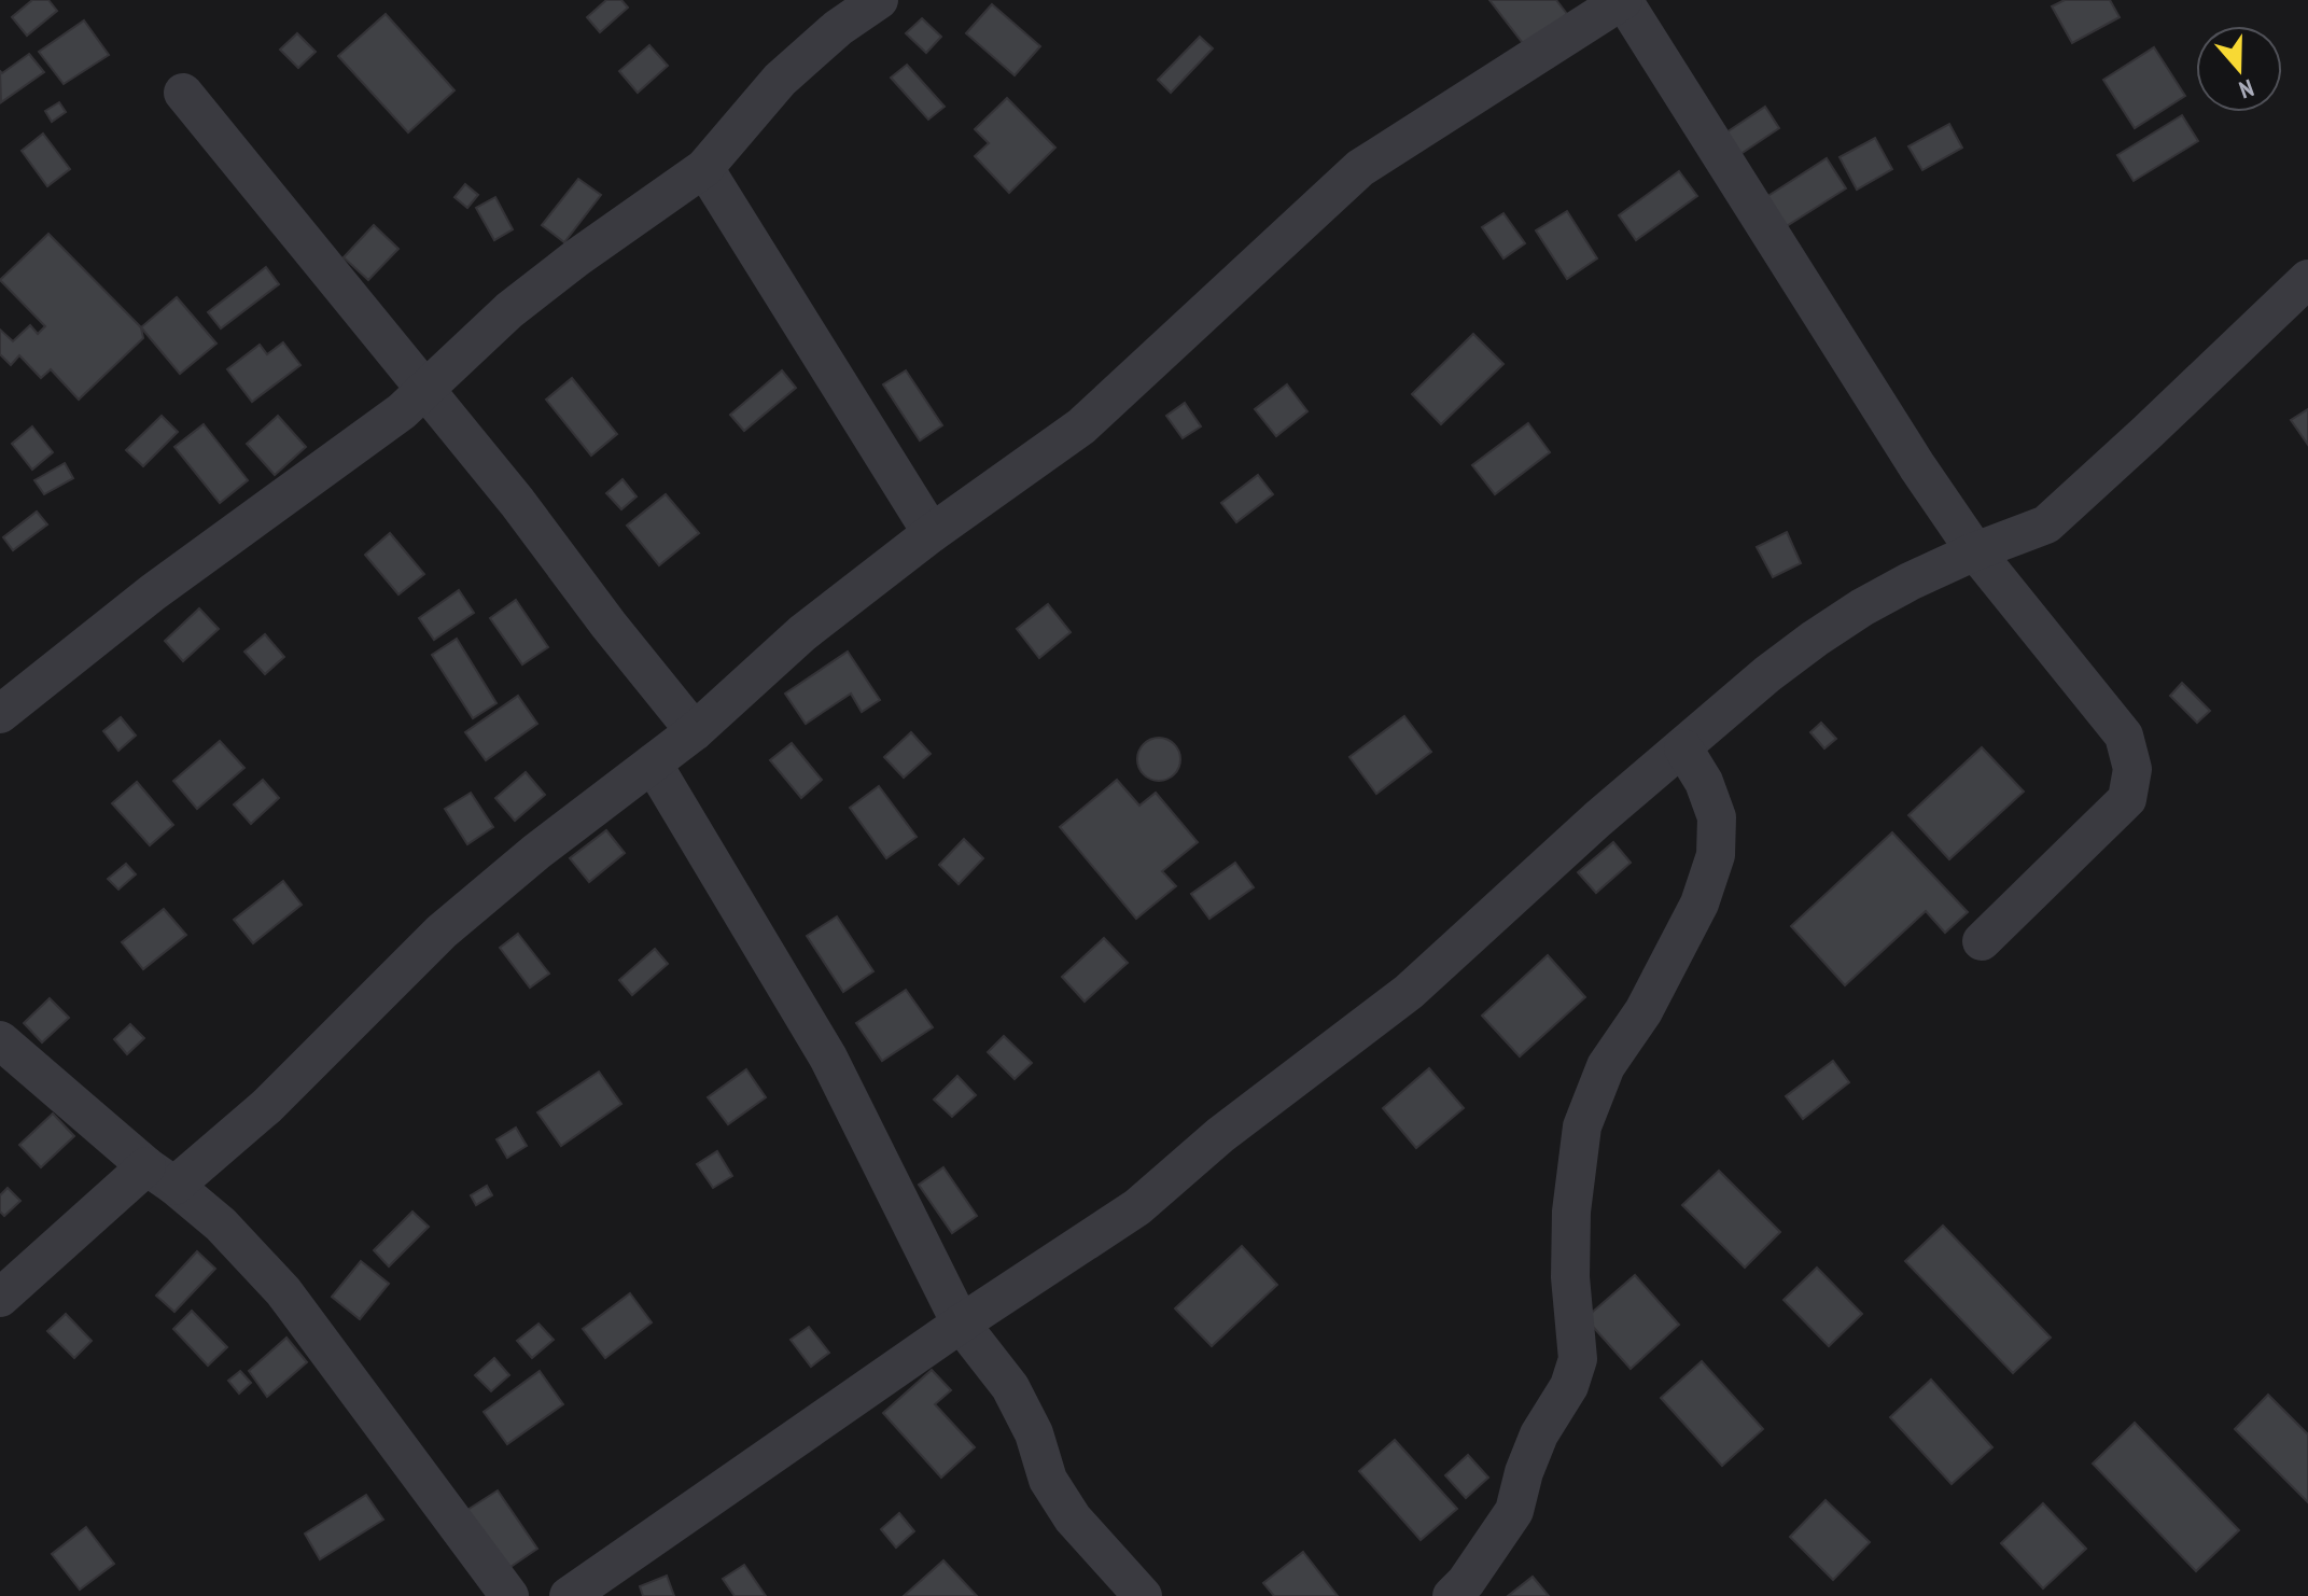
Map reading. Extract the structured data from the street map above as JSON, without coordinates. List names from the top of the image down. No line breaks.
{"north":"bottom"}
